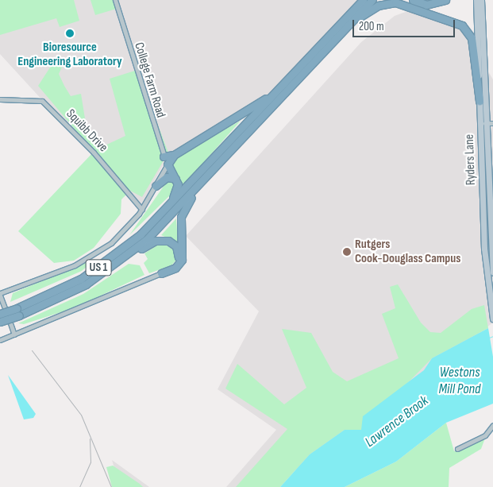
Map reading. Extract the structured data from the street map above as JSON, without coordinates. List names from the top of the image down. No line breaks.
{"streets":{"highway":["US 1"],"main road":["Ryders Lane"],"street":["College Farm Road","Squibb Drive"]},"water":["Westons Mill Pond","Lawrence Brook"],"places":["Bioresource Engineering Laboratory","Rutgers Cook-Douglass Campus"],"scale_bar":"200 m"}
